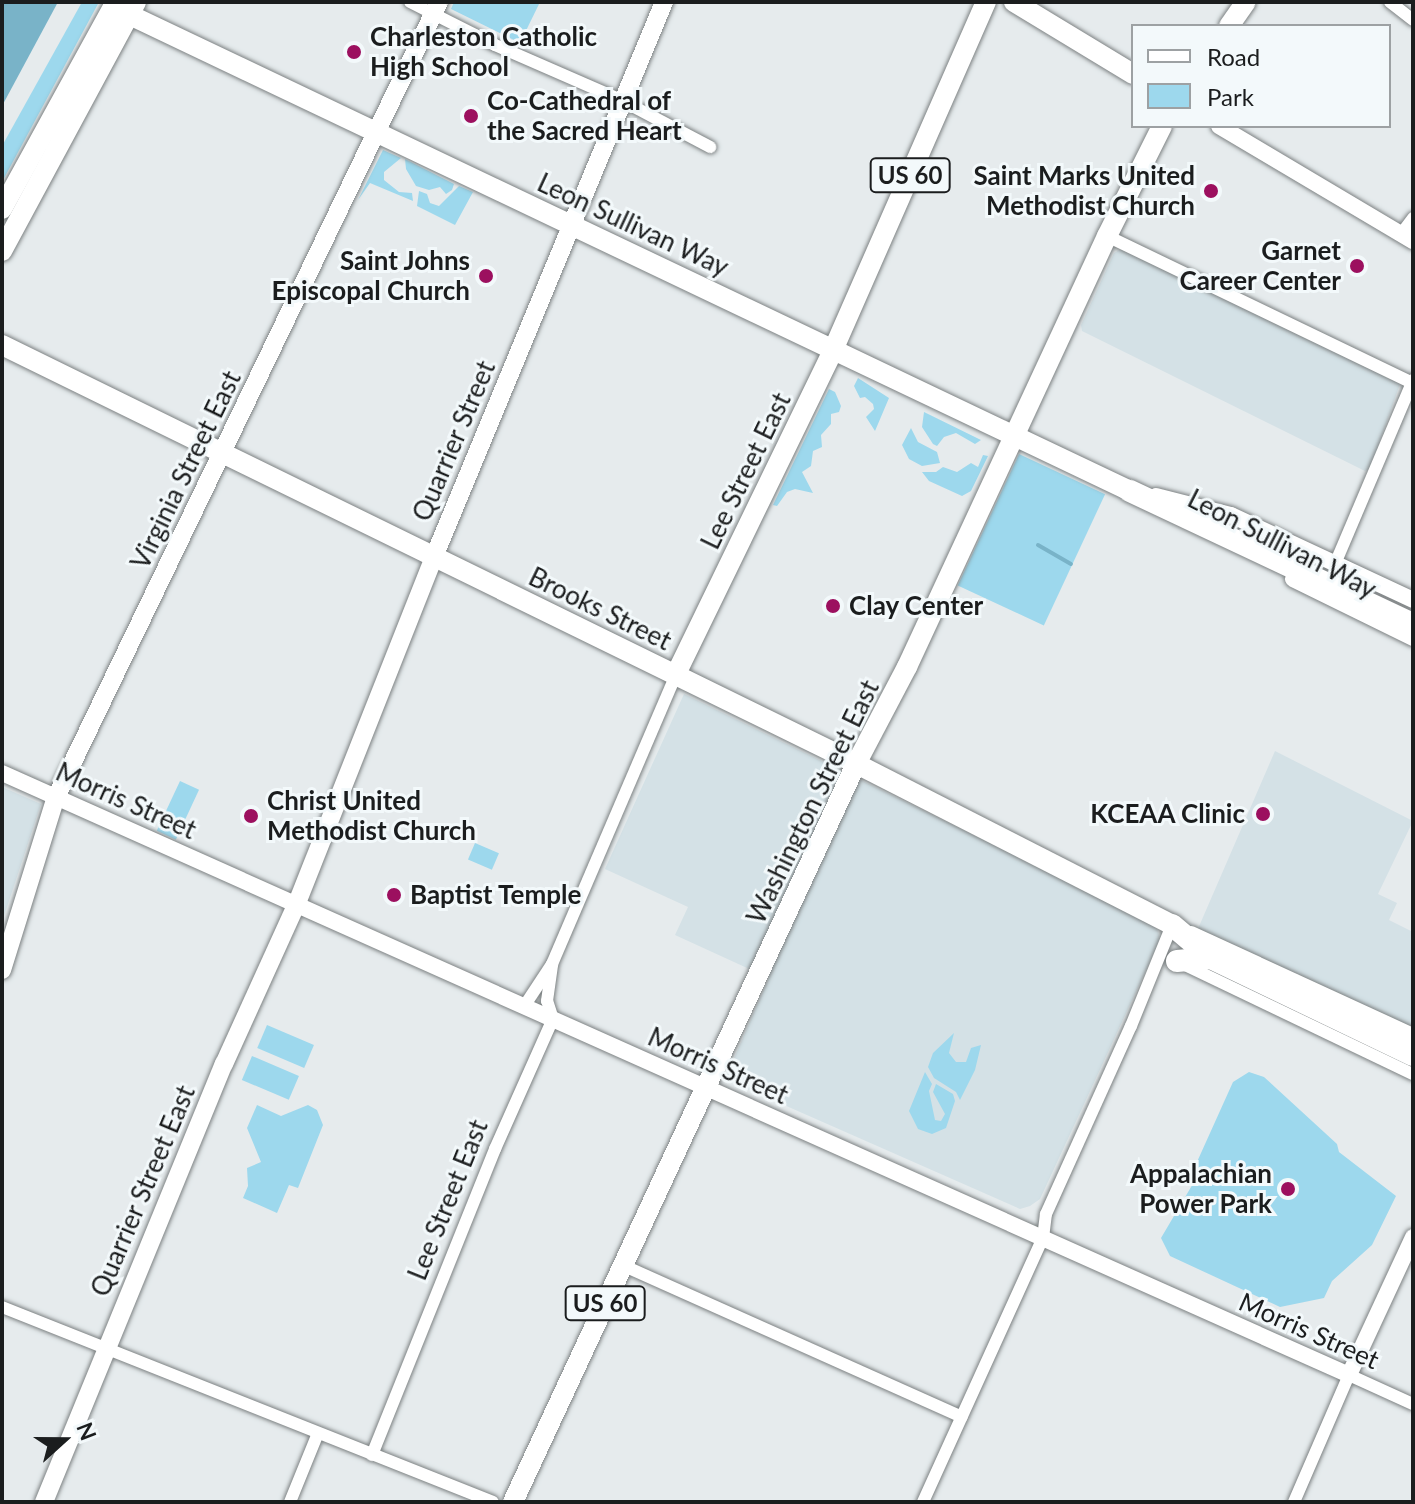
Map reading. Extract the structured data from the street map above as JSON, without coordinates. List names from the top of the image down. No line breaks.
{"streets":{"main road":["US 60","Leon Sullivan Way","Quarrier Street","Virginia Street East","Lee Street East","Brooks Street","Washington Street East","Quarrier Street East"],"street":["Morris Street"]},"crossings":[["Leon Sullivan Way","Quarrier Street"],["Leon Sullivan Way","Virginia Street East"],["Leon Sullivan Way","Lee Street East"],["Leon Sullivan Way","Washington Street East"],["Quarrier Street","Brooks Street"],["Quarrier Street","Morris Street"],["Quarrier Street","Quarrier Street East"],["Virginia Street East","Brooks Street"],["Virginia Street East","Morris Street"],["Lee Street East","Brooks Street"],["Lee Street East","Morris Street"],["Brooks Street","Washington Street East"],["Morris Street","Washington Street East"],["Morris Street","Quarrier Street East"]],"places":["Charleston Catholic High School","Co-Cathedral of the Sacred Heart","Saint Marks United Methodist Church","Garnet Career Center","Saint Johns Episcopal Church","Clay Center","KCEAA Clinic","Christ United Methodist Church","Baptist Temple","Appalachian Power Park"],"legend":["Road","Park"],"north":"right"}
